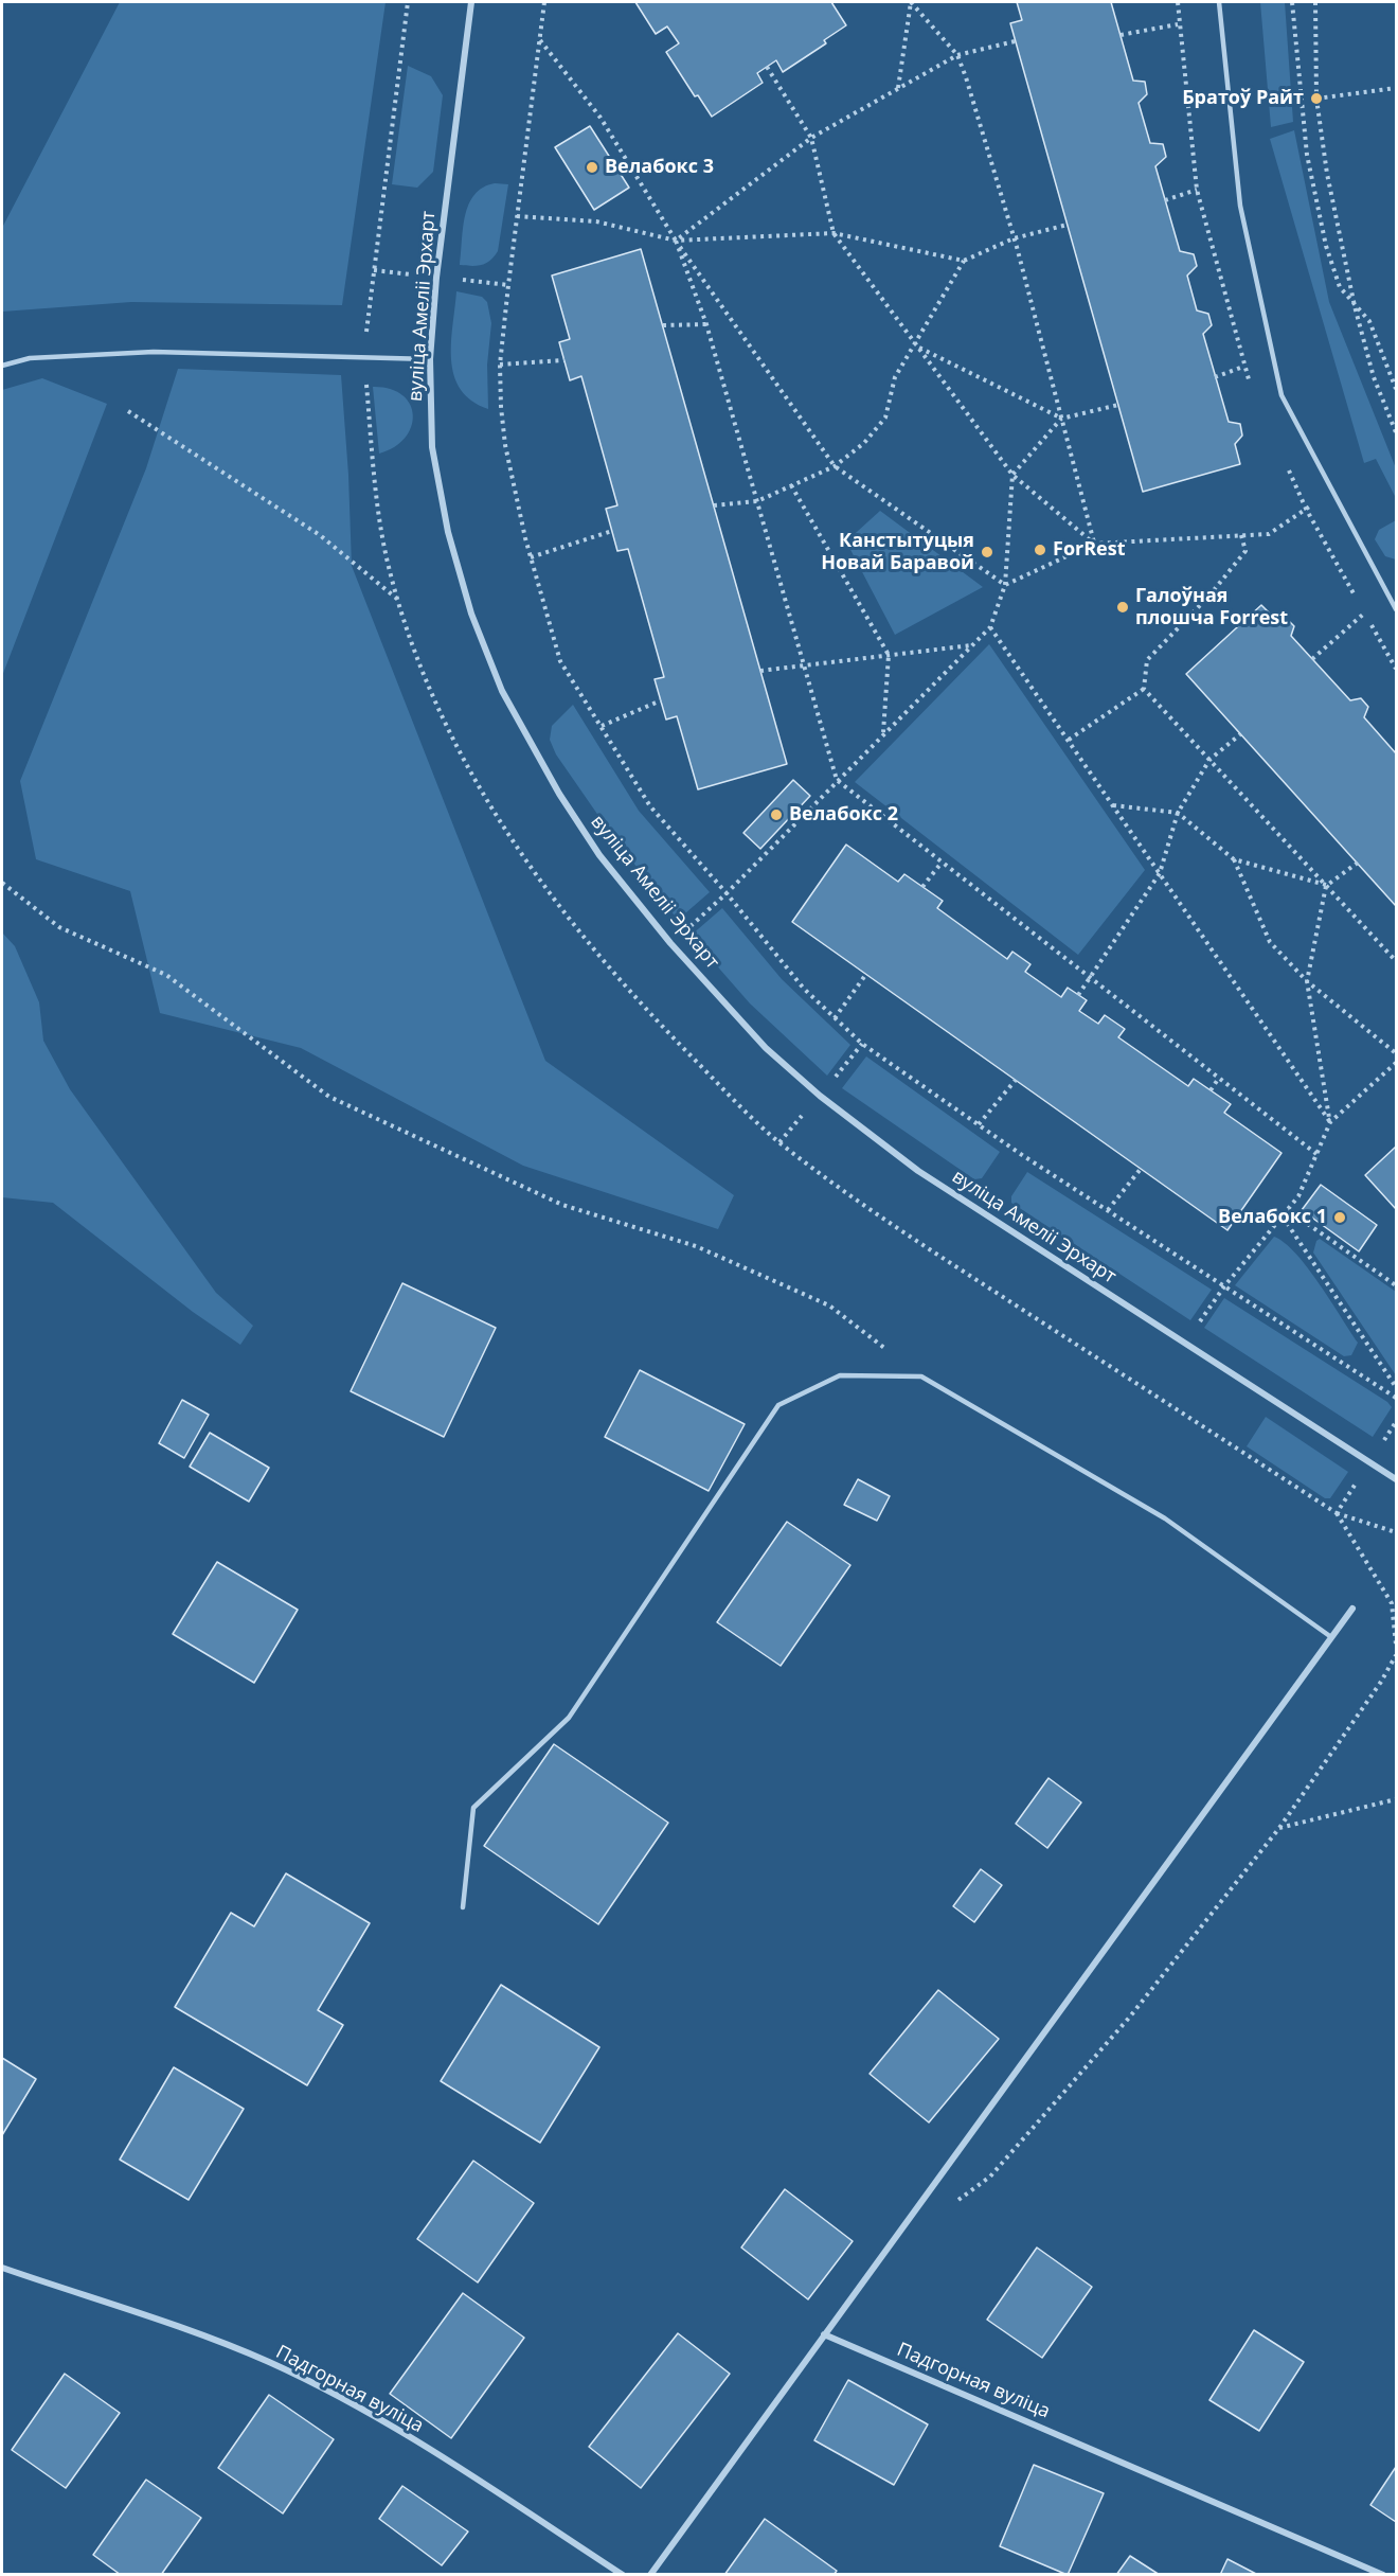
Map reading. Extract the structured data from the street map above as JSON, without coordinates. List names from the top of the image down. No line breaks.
{"streets":{"street":["вуліца Амеліі Эрхарт","Падгорная вуліца"]},"places":["Братоў Райт","Велабокс 3","ForRest","Канстытуцыя Новай Баравой","Галоўная плошча Forrest","Велабокс 2","Велабокс 1"]}
